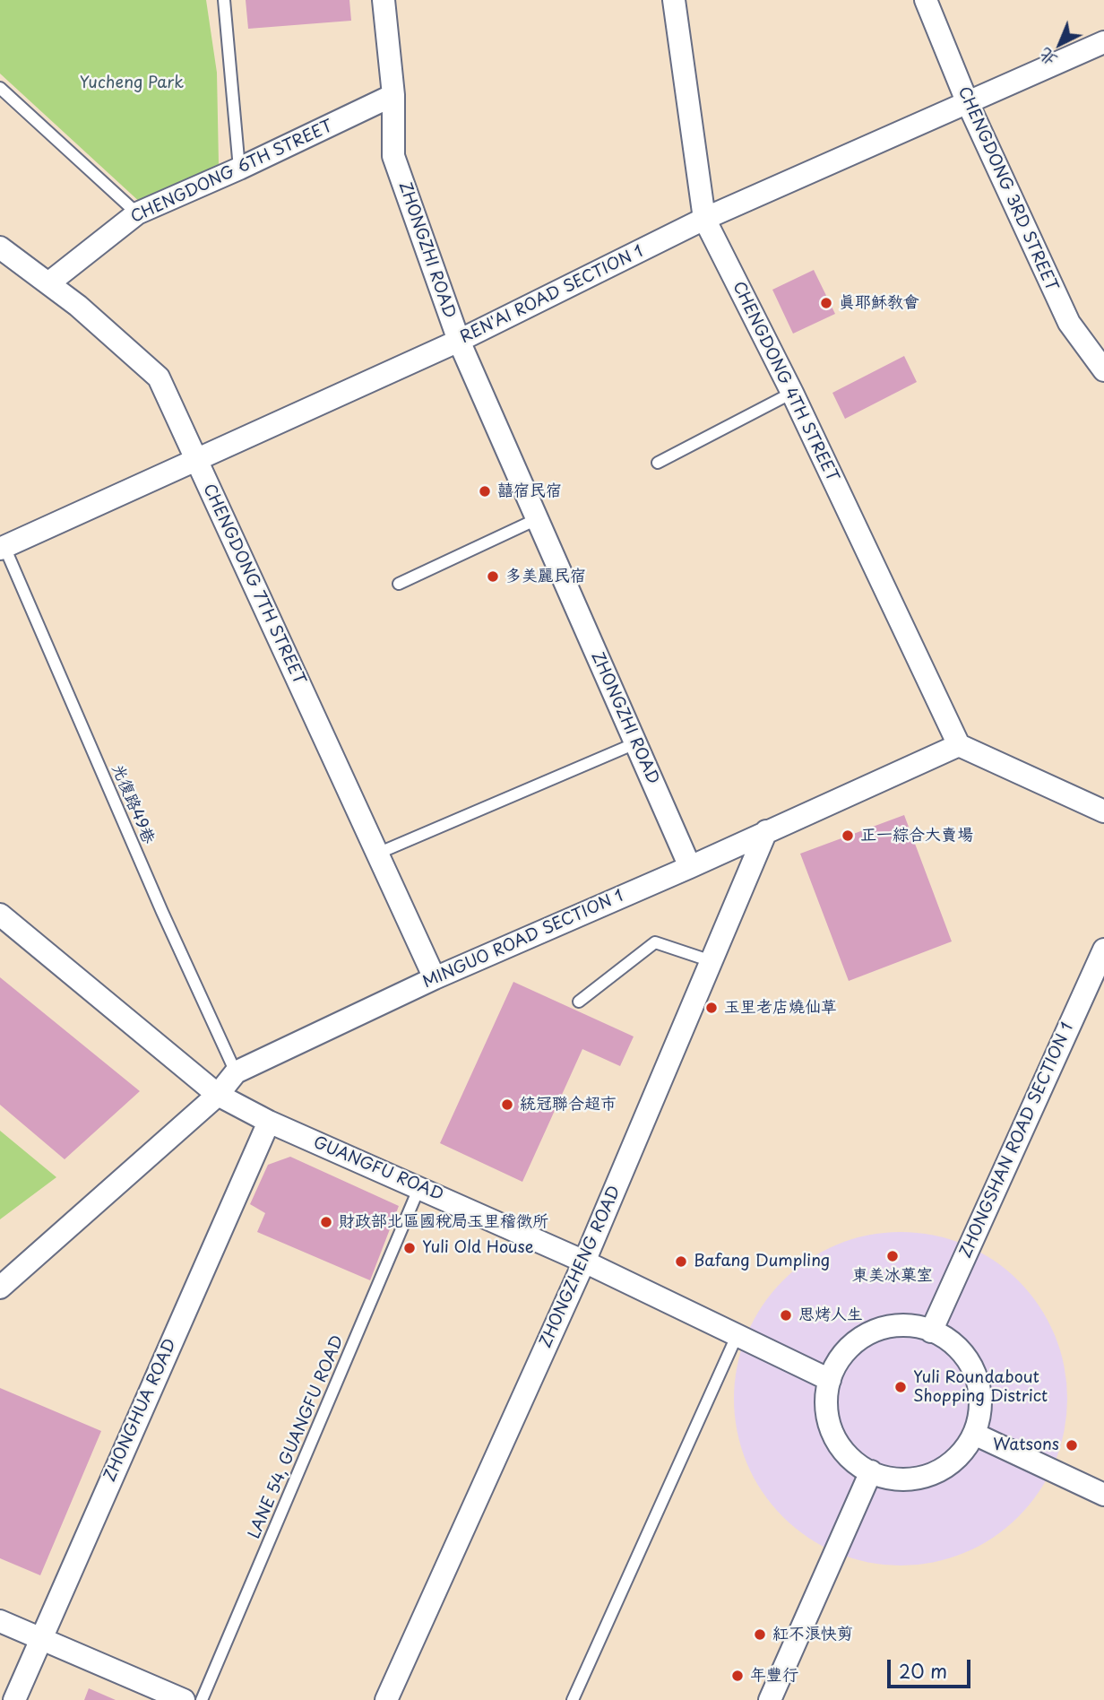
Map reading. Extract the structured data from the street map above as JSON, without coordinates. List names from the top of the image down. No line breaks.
{"streets":{"street":["CHENGDONG 6TH STREET","CHENGDONG 3RD STREET","ZHONGZHI ROAD","REN'AI ROAD SECTION 1","CHENGDONG 4TH STREET","CHENGDONG 7TH STREET","MINGUO ROAD SECTION 1","ZHONGSHAN ROAD SECTION 1","GUANGFU ROAD","ZHONGZHENG ROAD","ZHONGHUA ROAD"],"lane":["光復路49巷","LANE 54, GUANGFU ROAD"]},"crossings":[["CHENGDONG 6TH STREET","ZHONGZHI ROAD"],["CHENGDONG 6TH STREET","CHENGDONG 7TH STREET"],["CHENGDONG 3RD STREET","REN'AI ROAD SECTION 1"],["ZHONGZHI ROAD","REN'AI ROAD SECTION 1"],["ZHONGZHI ROAD","MINGUO ROAD SECTION 1"],["REN'AI ROAD SECTION 1","CHENGDONG 4TH STREET"],["REN'AI ROAD SECTION 1","CHENGDONG 7TH STREET"],["REN'AI ROAD SECTION 1","光復路49巷"],["CHENGDONG 4TH STREET","MINGUO ROAD SECTION 1"],["CHENGDONG 7TH STREET","MINGUO ROAD SECTION 1"],["光復路49巷","MINGUO ROAD SECTION 1"],["MINGUO ROAD SECTION 1","GUANGFU ROAD"],["MINGUO ROAD SECTION 1","ZHONGZHENG ROAD"],["ZHONGSHAN ROAD SECTION 1","GUANGFU ROAD"],["GUANGFU ROAD","ZHONGZHENG ROAD"],["GUANGFU ROAD","ZHONGHUA ROAD"],["GUANGFU ROAD","LANE 54, GUANGFU ROAD"]],"parks":["Yucheng Park"],"places":["真耶穌教會","囍宿民宿","多美麗民宿","正一綜合大賣場","玉里老店燒仙草","統冠聯合超市","財政部北區國稅局玉里稽徵所","Yuli Old House","東美冰菓室","Bafang Dumpling","思烤人生","Yuli Roundabout Shopping District","Watsons","紅不浪快剪","年豐行"],"scale_bar":"20 m","north":"bottom left"}
